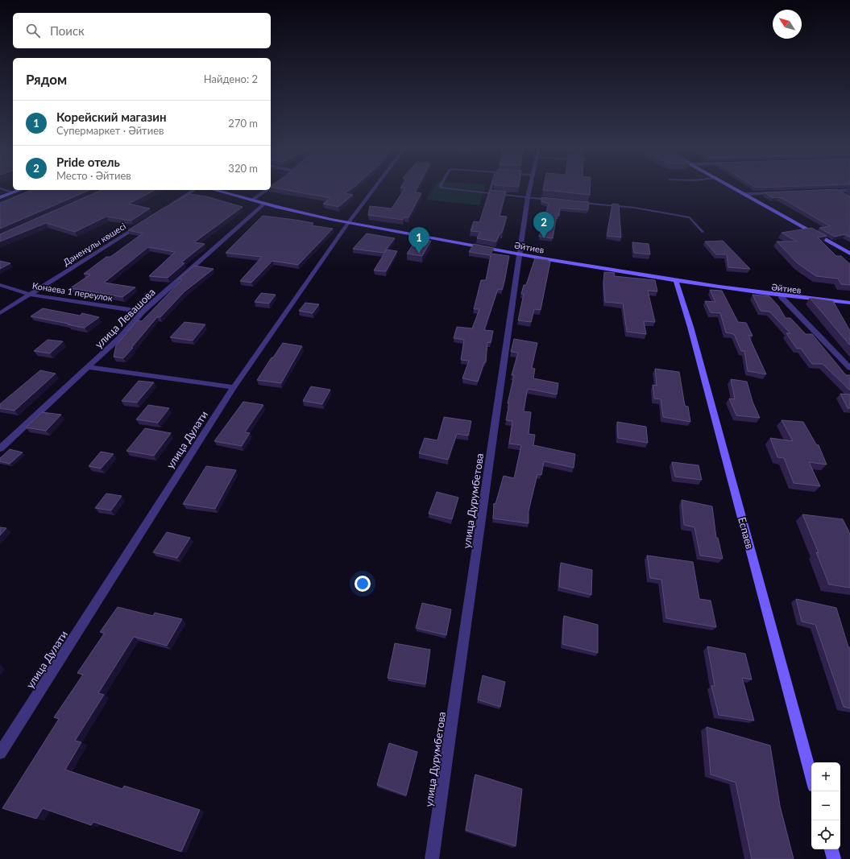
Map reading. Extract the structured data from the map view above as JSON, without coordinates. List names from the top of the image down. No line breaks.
{"streets":{"street":["Дәненұлы көшесі","Әйтиев","Конаева 1 переулок","улица Левашова","улица Дулати","улица Дурумбетова","Еспаев"]},"crossings":[["Дәненұлы көшесі","Конаева 1 переулок"],["Әйтиев","улица Левашова"],["Әйтиев","улица Дулати"],["Әйтиев","улица Дурумбетова"],["Әйтиев","Еспаев"],["Конаева 1 переулок","улица Левашова"]],"north":"top left","page":{"search":"Поиск","heading":["Рядом","Найдено: 2"],"list":[{"mark":"1","name":"Корейский магазин","note":"Супермаркет · Әйтиев","value":"270 m"},{"mark":"2","name":"Pride отель","note":"Место · Әйтиев","value":"320 m"}],"pins":["2","1"],"map_buttons":["+","−"]}}
